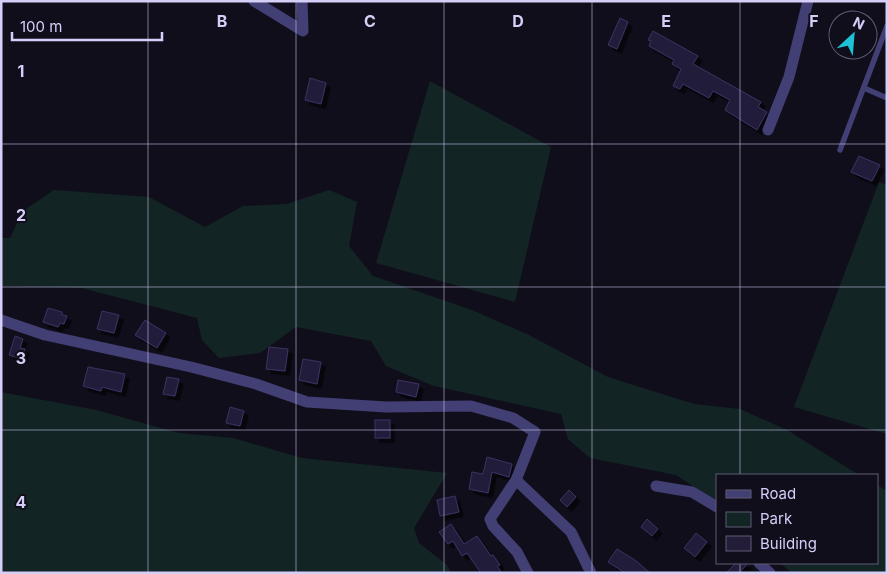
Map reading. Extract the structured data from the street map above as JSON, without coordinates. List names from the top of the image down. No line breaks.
{"legend":["Road","Park","Building"],"scale_bar":"100 m","north":"top right","grid":{"columns":["B","C","D","E","F"],"rows":["1","2","3","4"]}}
